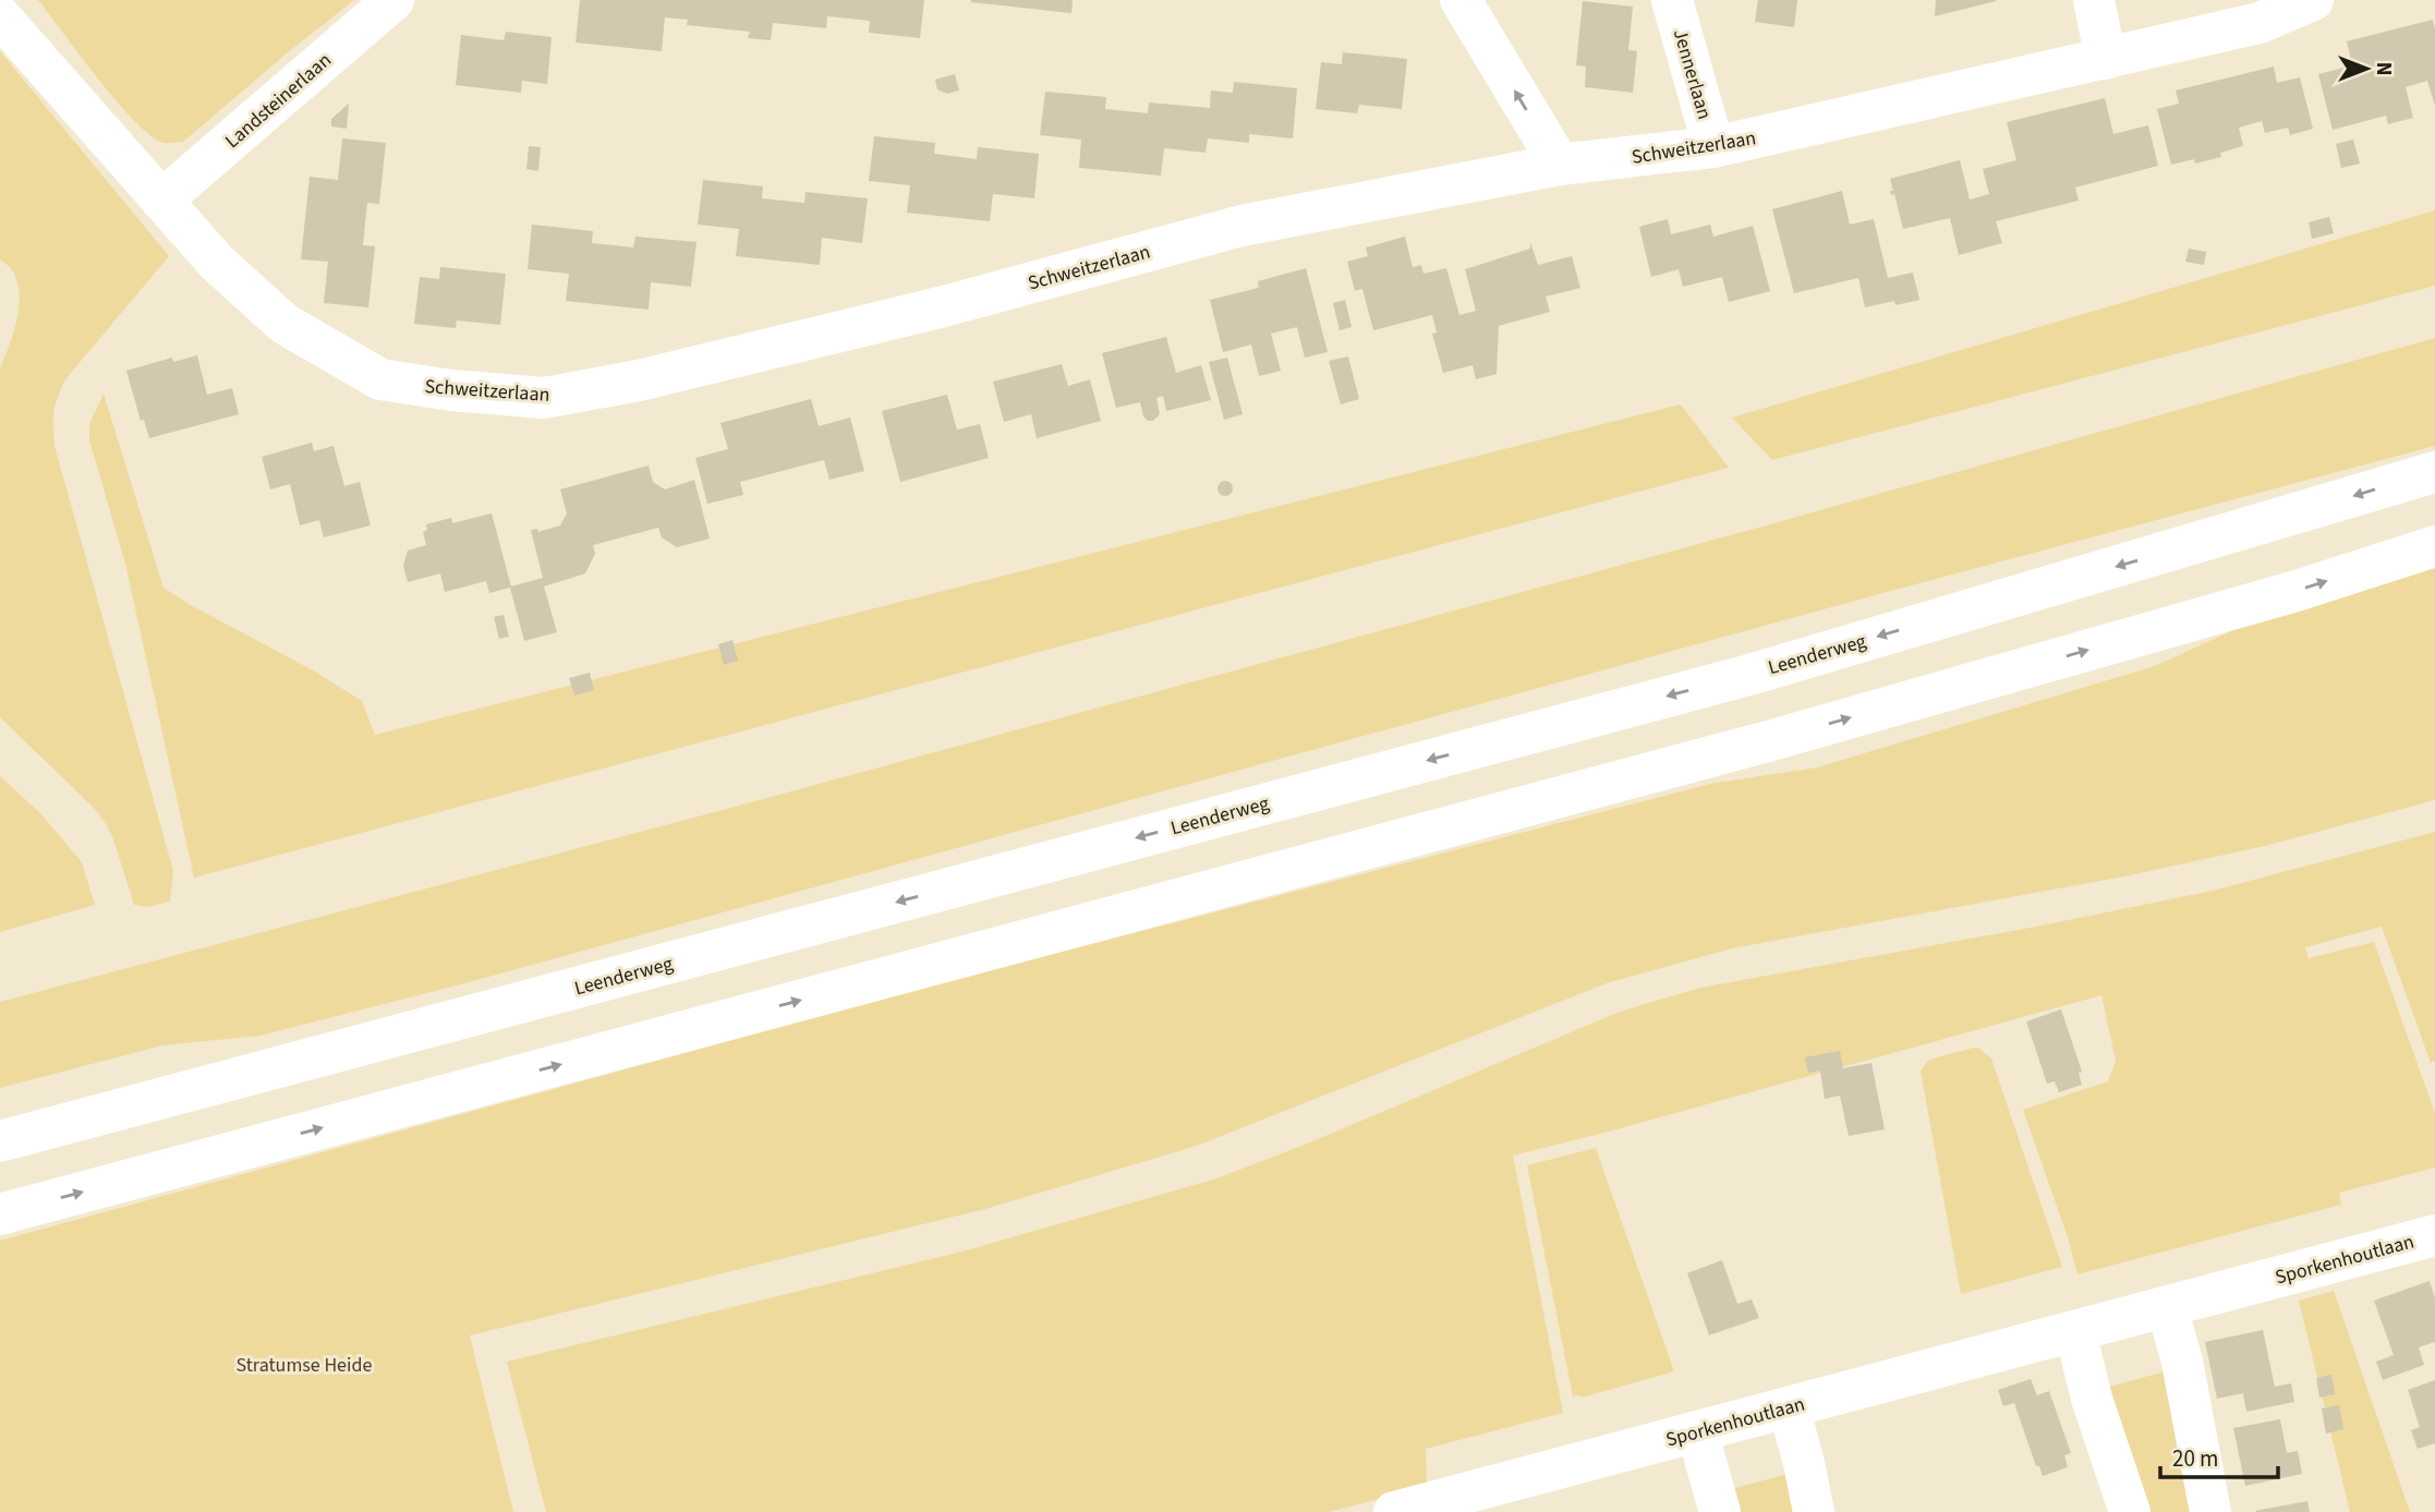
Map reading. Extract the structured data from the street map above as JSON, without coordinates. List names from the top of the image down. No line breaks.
{"streets":{"main road":["Jennerlaan","Landsteinerlaan","Schweitzerlaan","Leenderweg","Sporkenhoutlaan"]},"crossings":[["Jennerlaan","Schweitzerlaan"],["Landsteinerlaan","Schweitzerlaan"]],"parks":["Stratumse Heide"],"scale_bar":"20 m","north":"right"}
